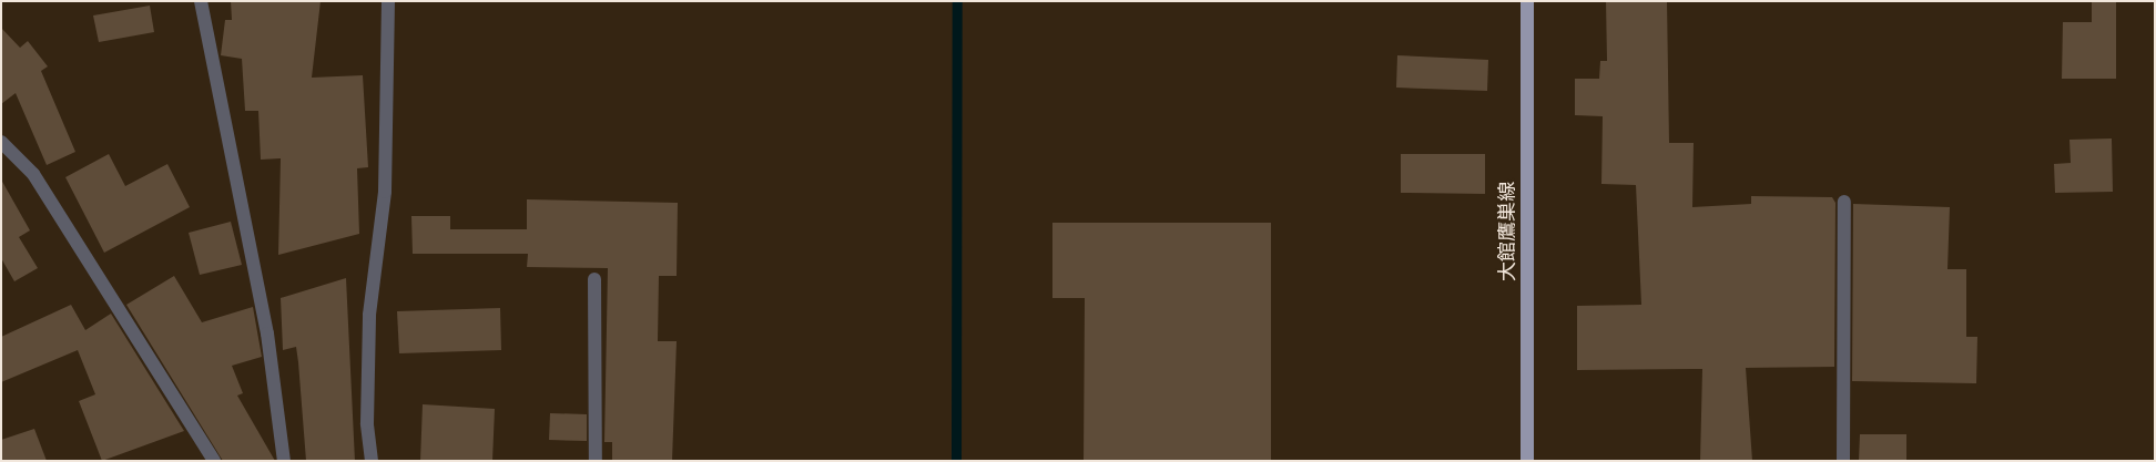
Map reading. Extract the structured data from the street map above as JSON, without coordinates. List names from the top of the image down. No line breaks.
{"streets":{"main road":["大館鷹巣線"]}}
